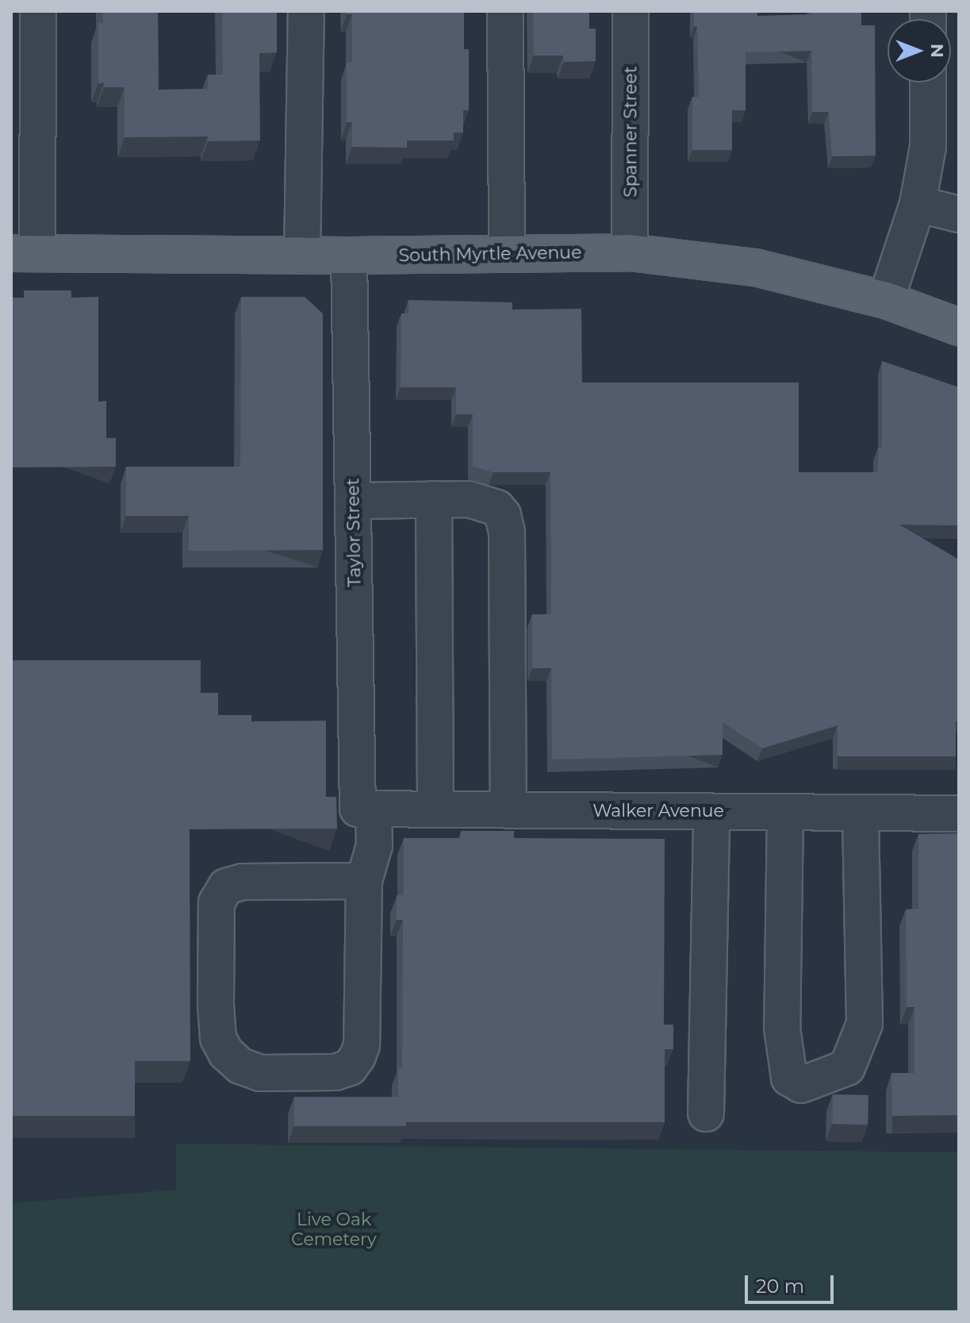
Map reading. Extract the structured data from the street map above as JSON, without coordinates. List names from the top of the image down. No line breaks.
{"streets":{"main road":["South Myrtle Avenue"],"street":["Spanner Street","Taylor Street","Walker Avenue"]},"crossings":[["Spanner Street","South Myrtle Avenue"],["South Myrtle Avenue","Taylor Street"],["Taylor Street","Walker Avenue"]],"parks":["Live Oak Cemetery"],"scale_bar":"20 m","north":"right"}
